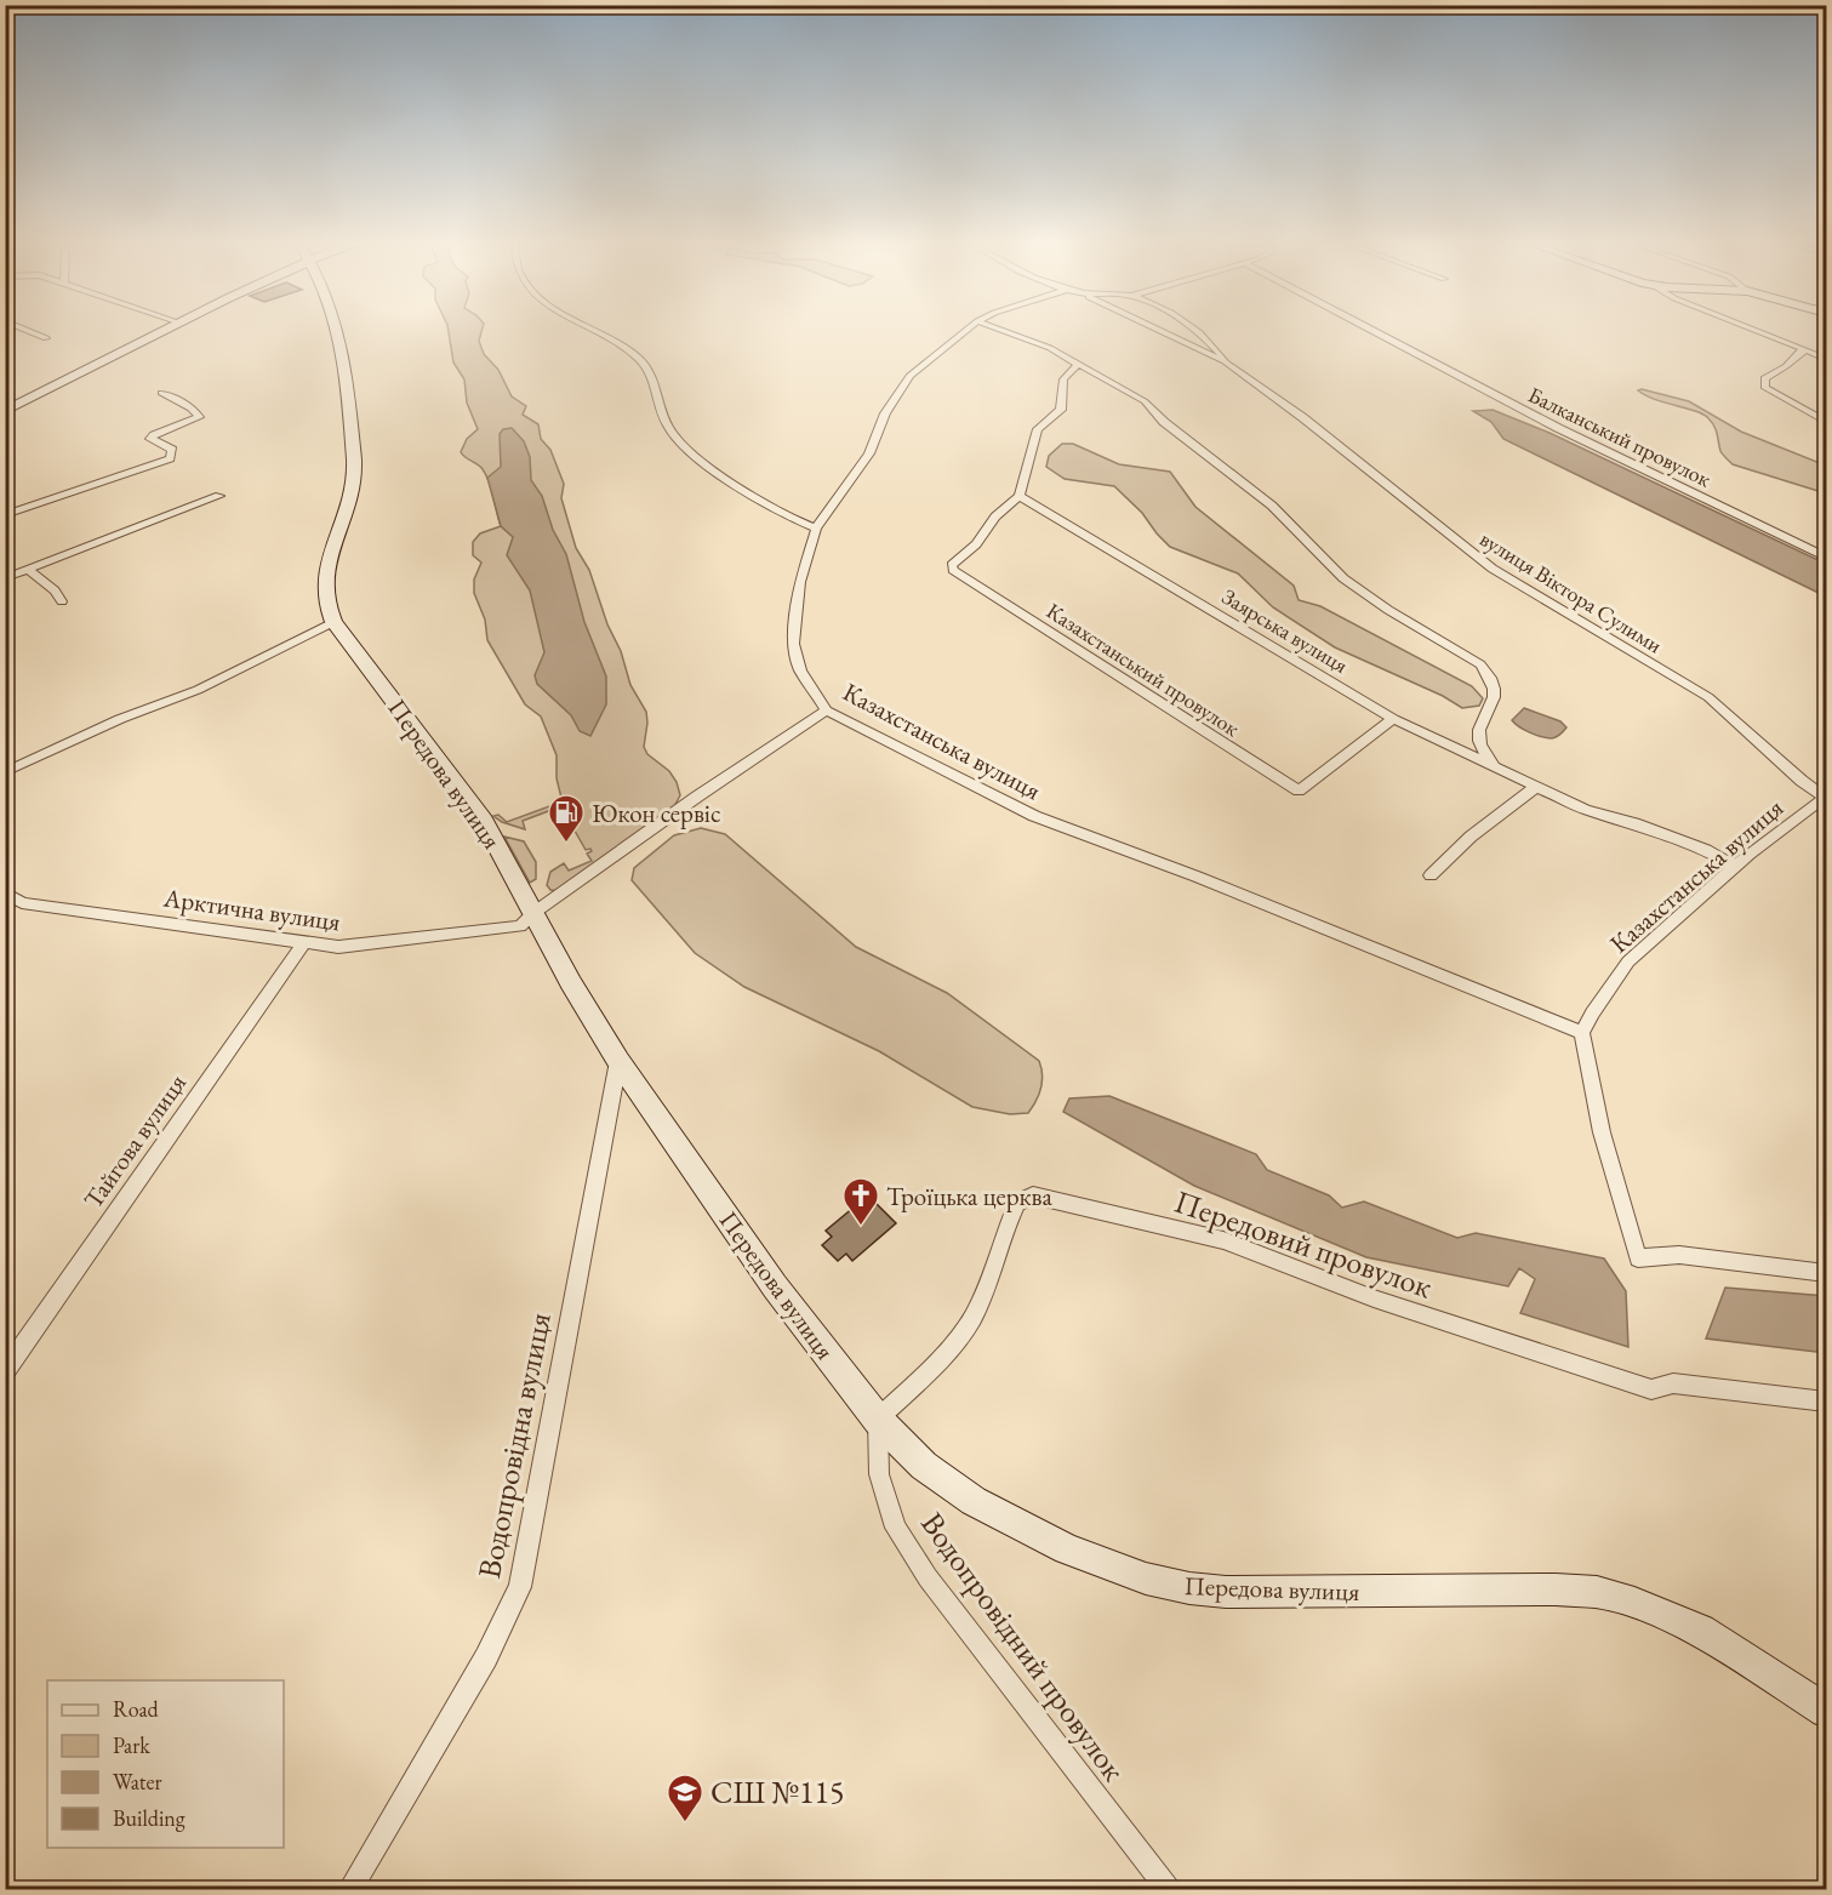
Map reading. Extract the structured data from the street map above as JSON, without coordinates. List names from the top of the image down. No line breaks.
{"streets":{"street":["Балканський провулок","вулиця Віктора Сулими","Заярська вулиця","Казахстанський провулок","Казахстанська вулиця","Передова вулиця","Арктична вулиця","Тайгова вулиця","Передовий провулок","Водопровідна вулиця","Водопровідний провулок"]},"crossings":[["вулиця Віктора Сулими","Казахстанська вулиця"],["Заярська вулиця","Казахстанський провулок"],["Заярська вулиця","Казахстанська вулиця"],["Казахстанська вулиця","Арктична вулиця"],["Передова вулиця","Арктична вулиця"],["Передова вулиця","Передовий провулок"],["Передова вулиця","Водопровідна вулиця"],["Передова вулиця","Водопровідний провулок"],["Арктична вулиця","Тайгова вулиця"],["Передовий провулок","Водопровідний провулок"]],"places":{"fuel station":["Юкон сервіс"],"church":["Троїцька церква"],"school or university":["СШ №115"]},"legend":["Road","Park","Water","Building"]}
